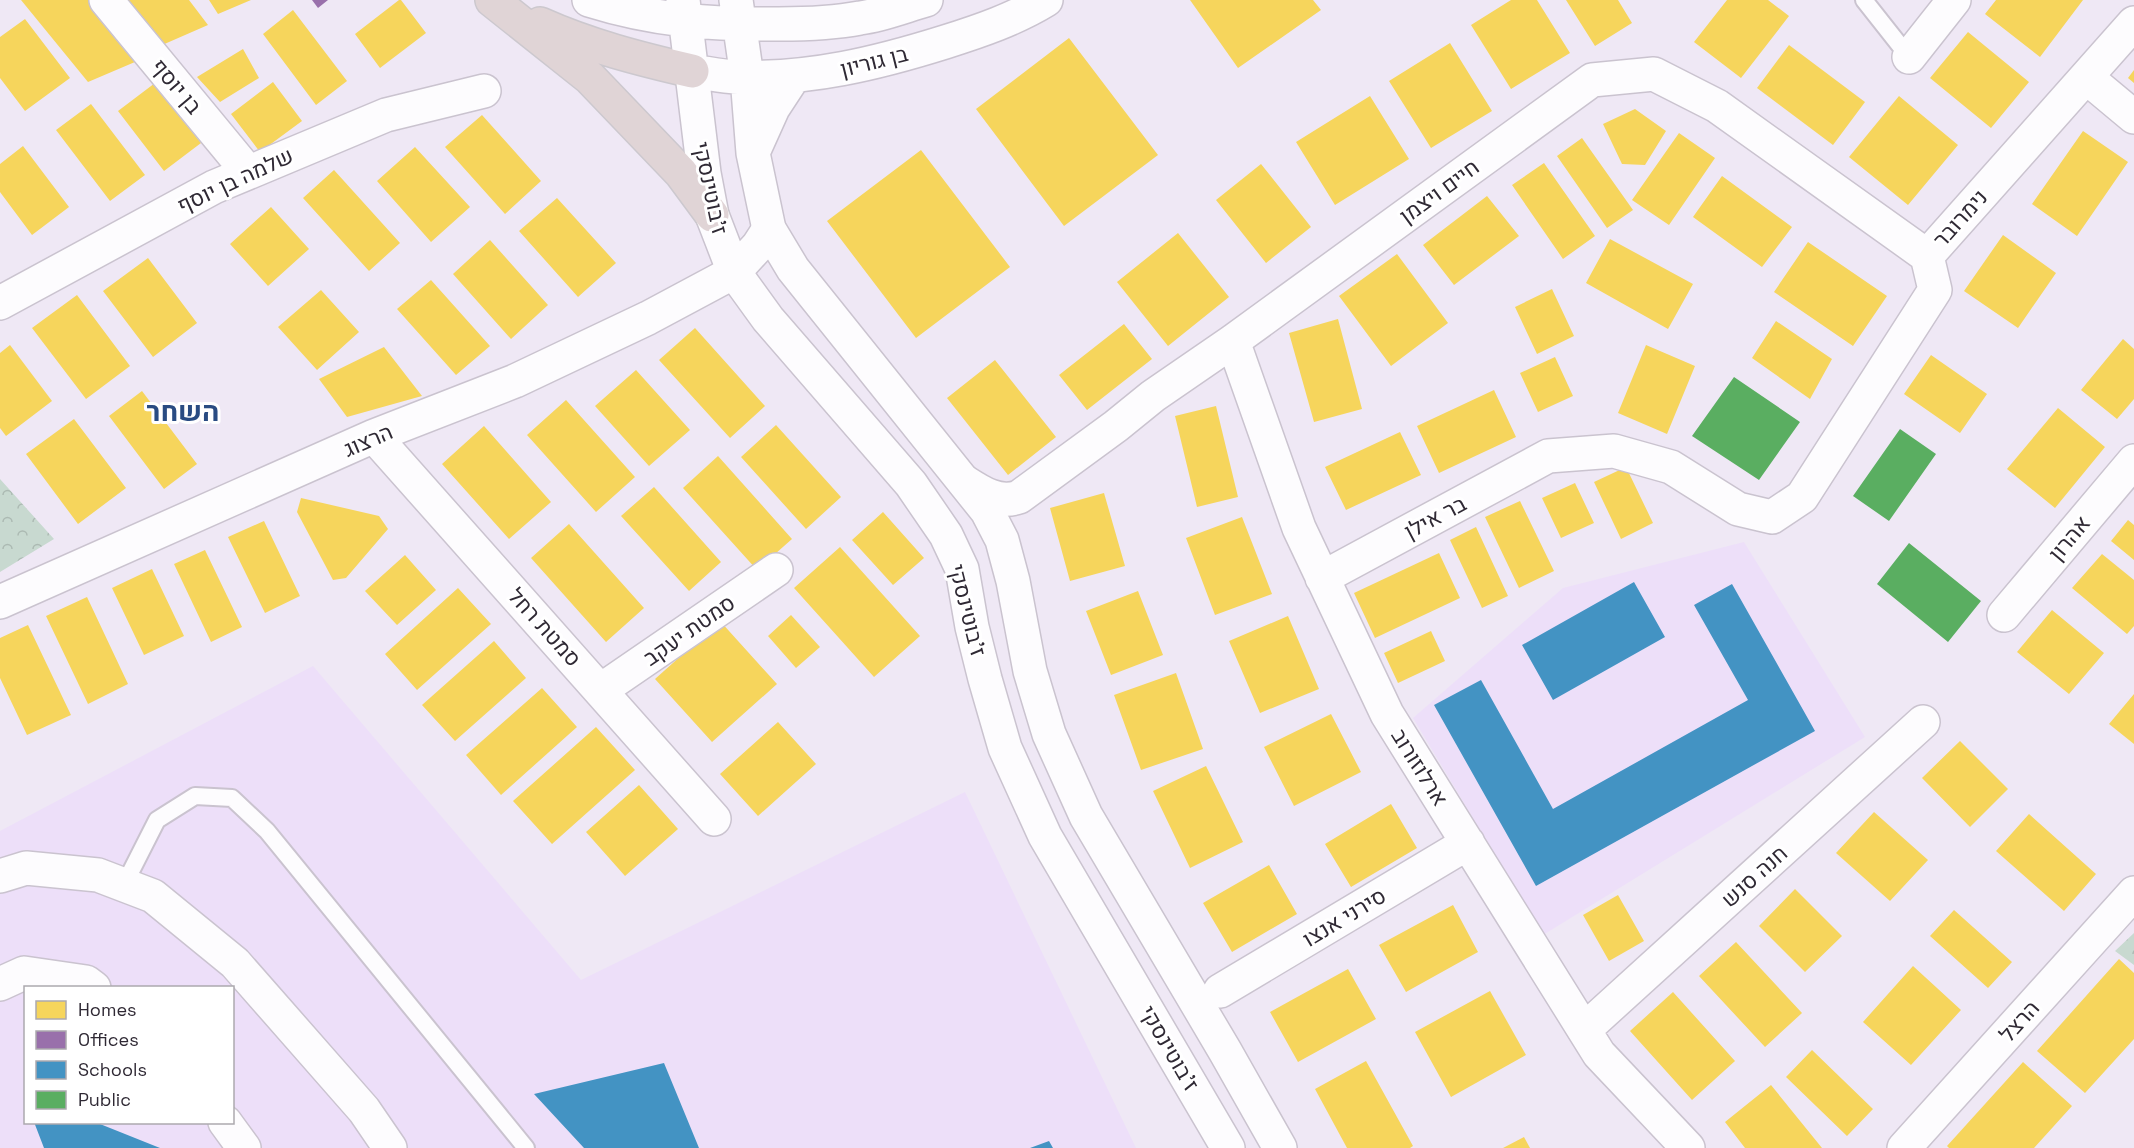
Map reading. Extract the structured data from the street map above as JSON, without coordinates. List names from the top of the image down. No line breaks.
{"streets":{"street":["בן גוריון","בן יוסף","שלמה בן יוסף","ז'בוטינסקי","חיים ויצמן","נימרובר","הרצוג","בר אילן","אהרון","סמטת רחל","סמטת יעקב","ארלוזורוב","חנה סנש","סירני אנצו","הרצל"]},"crossings":[["בן גוריון","ז'בוטינסקי"],["בן יוסף","שלמה בן יוסף"],["ז'בוטינסקי","חיים ויצמן"],["ז'בוטינסקי","הרצוג"],["חיים ויצמן","נימרובר"],["חיים ויצמן","ארלוזורוב"],["נימרובר","בר אילן"],["הרצוג","סמטת רחל"],["בר אילן","ארלוזורוב"],["סמטת רחל","סמטת יעקב"],["ארלוזורוב","חנה סנש"],["ארלוזורוב","סירני אנצו"]],"districts":["השחר"],"legend":["Homes","Offices","Schools","Public"]}
